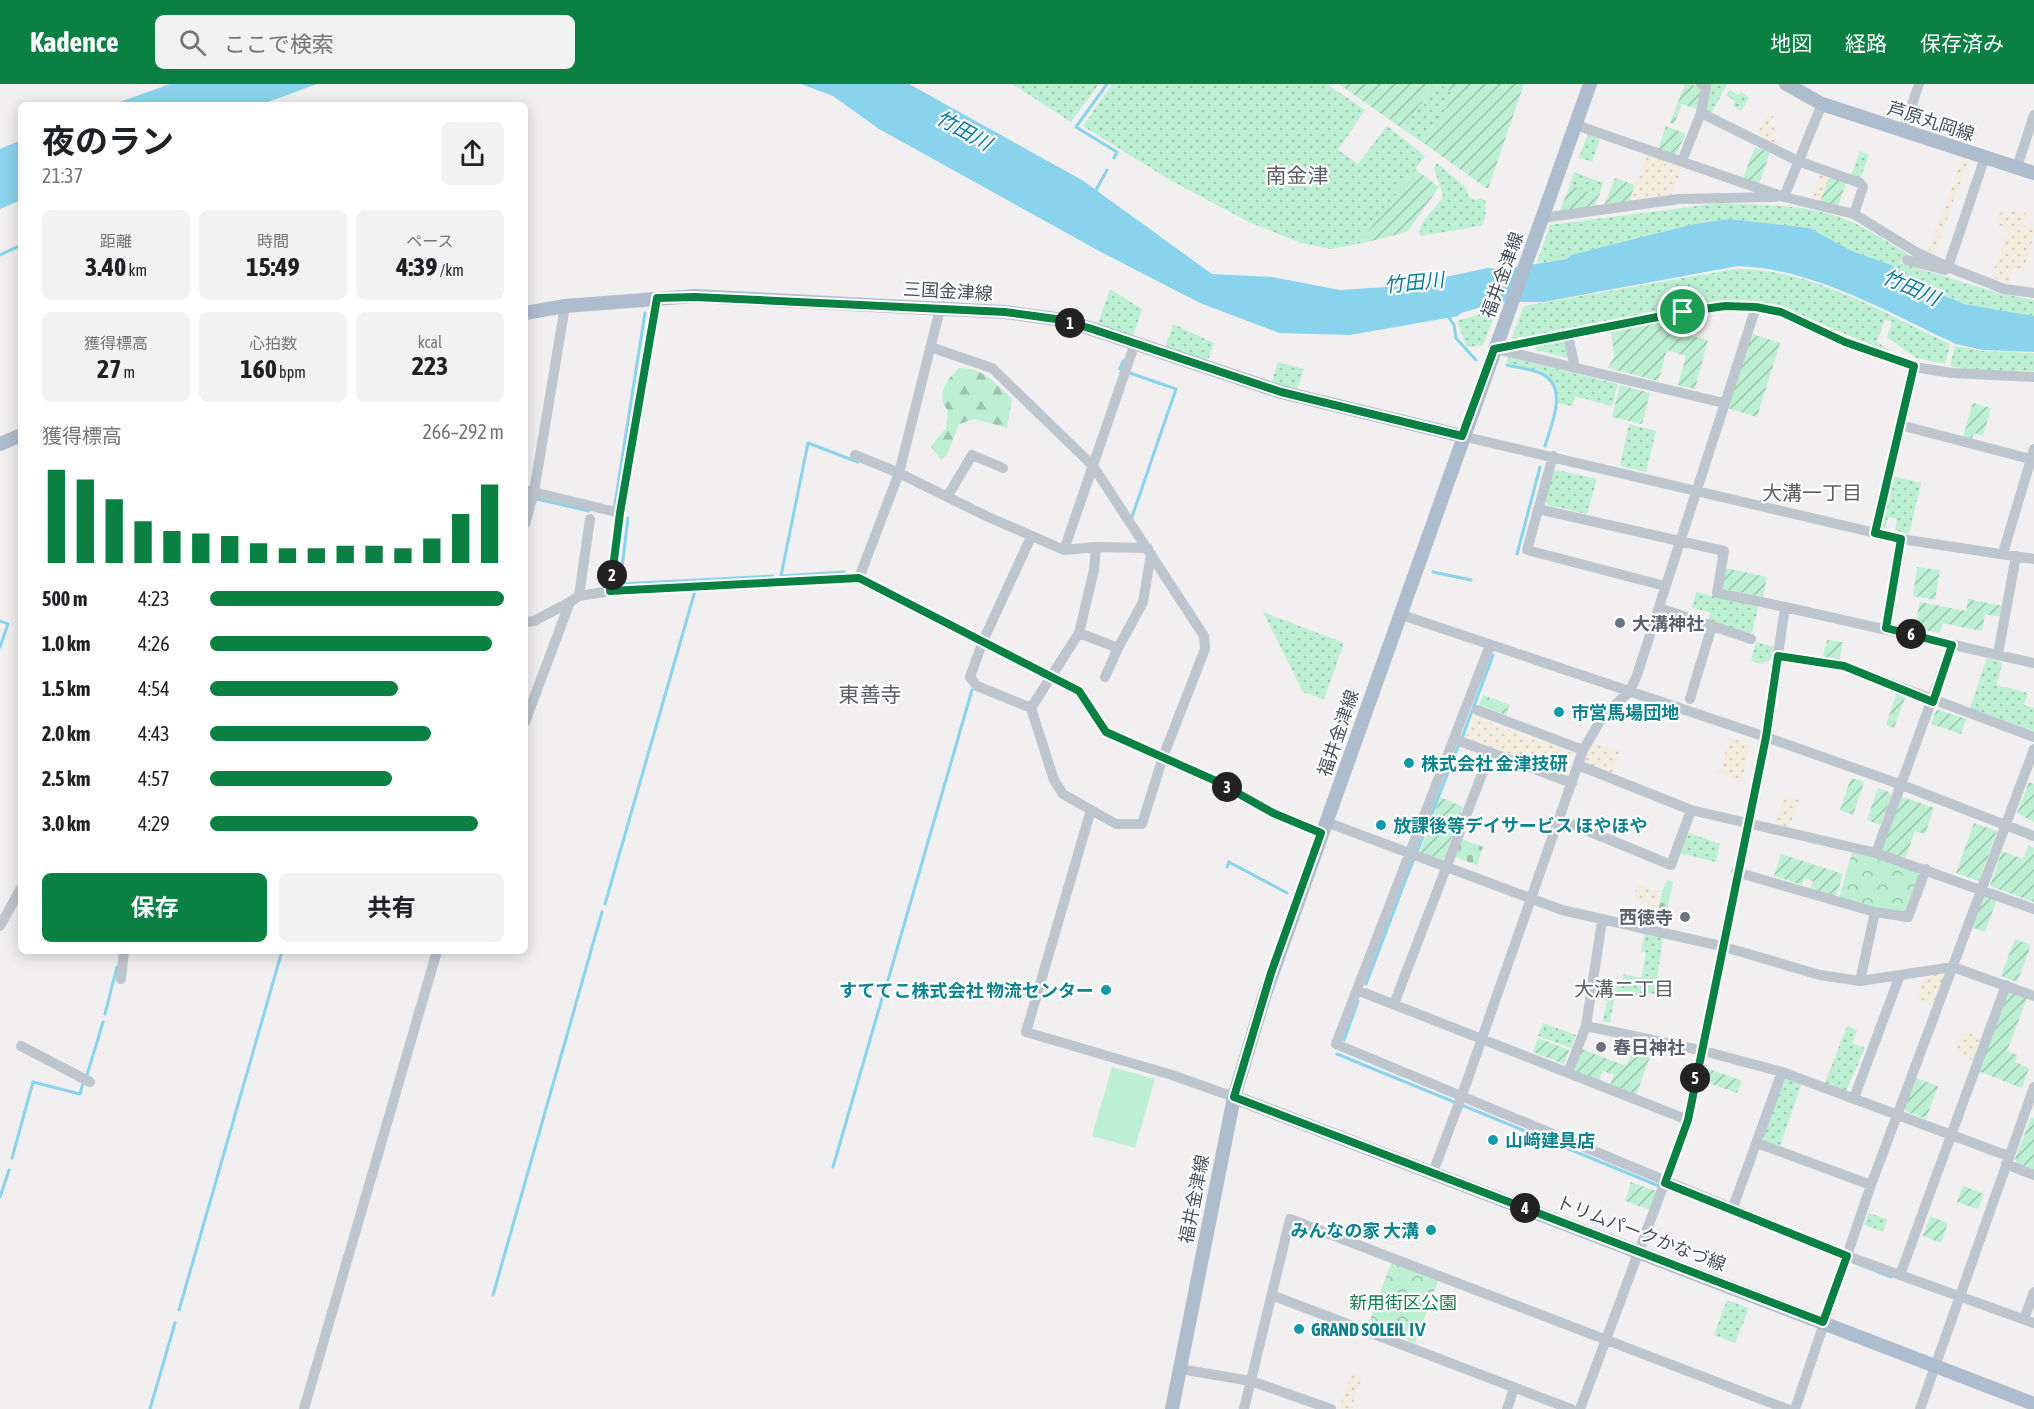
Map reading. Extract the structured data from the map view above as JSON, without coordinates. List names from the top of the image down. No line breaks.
{"streets":{"main road":["芦原丸岡線","福井金津線","三国金津線","トリムパークかなづ線"]},"crossings":[["福井金津線","三国金津線"],["福井金津線","トリムパークかなづ線"]],"districts":["南金津","大溝一丁目","東善寺","大溝二丁目"],"water":["竹田川"],"parks":["新用街区公園"],"places":["大溝神社","市営馬場団地","株式会社 金津技研","放課後等デイサービス ほやほや","西徳寺","すててこ株式会社 物流センター","春日神社","山﨑建具店","みんなの家 大溝","GRAND SOLEIL Ⅳ"],"page":{"header":"Kadence","search":"ここで検索","nav":["地図","経路","保存済み"],"heading":["夜のラン","21:37"],"stats":[["距離","3.40 km"],["時間","15:49"],["ペース","4:39 /km"],["獲得標高","27 m"],["心拍数","160 bpm"],["kcal","223"]],"pins":["1","2","6","3","5","4"],"chart":["獲得標高","266–292 m"],"list":[{"name":"500 m","note":"4:23"},{"name":"1.0 km","note":"4:26"},{"name":"1.5 km","note":"4:54"},{"name":"2.0 km","note":"4:43"},{"name":"2.5 km","note":"4:57"},{"name":"3.0 km","note":"4:29"}],"buttons":["保存","共有"]}}
